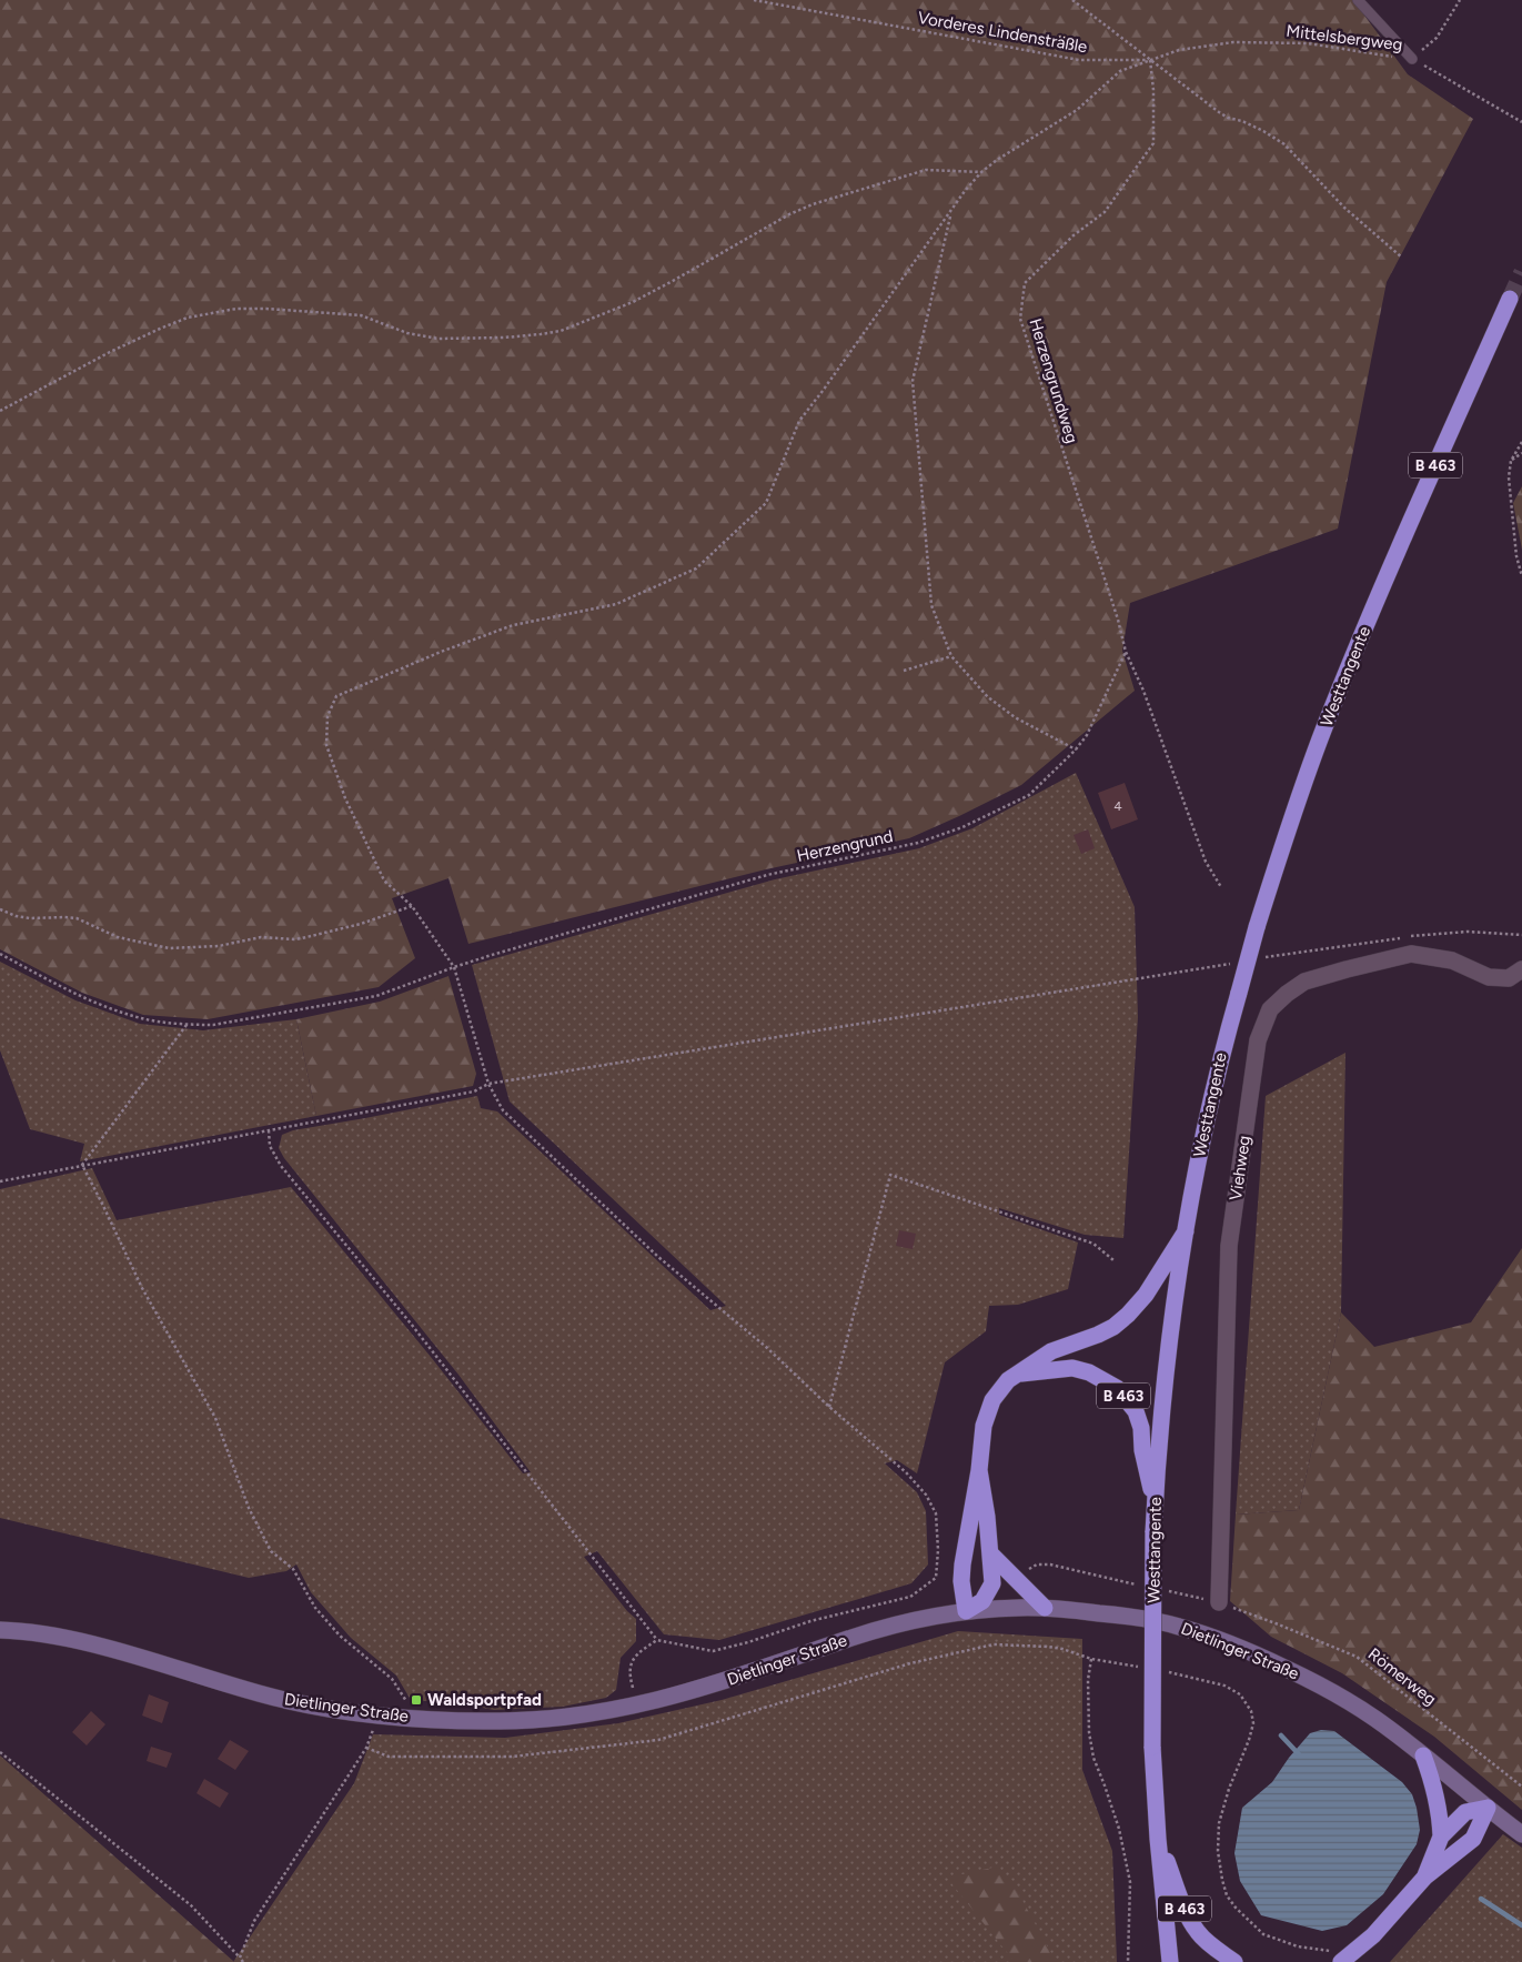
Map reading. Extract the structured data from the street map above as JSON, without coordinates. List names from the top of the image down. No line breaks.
{"streets":{"highway":["B 463","Westtangente"],"main road":["Dietlinger Straße"],"street":["Viehweg"],"path":["Vorderes Lindensträßle","Mittelsbergweg","Herzengrundweg","Herzengrund","Römerweg"]},"crossings":[["Vorderes Lindensträßle","Mittelsbergweg"],["Vorderes Lindensträßle","Herzengrundweg"],["Mittelsbergweg","Herzengrundweg"],["Mittelsbergweg","Herzengrund"],["Herzengrundweg","Herzengrund"],["B 463","Westtangente"],["B 463","Dietlinger Straße"],["Viehweg","Römerweg"]],"places":{"transit":["Waldsportpfad"]},"house_numbers":["4"]}
